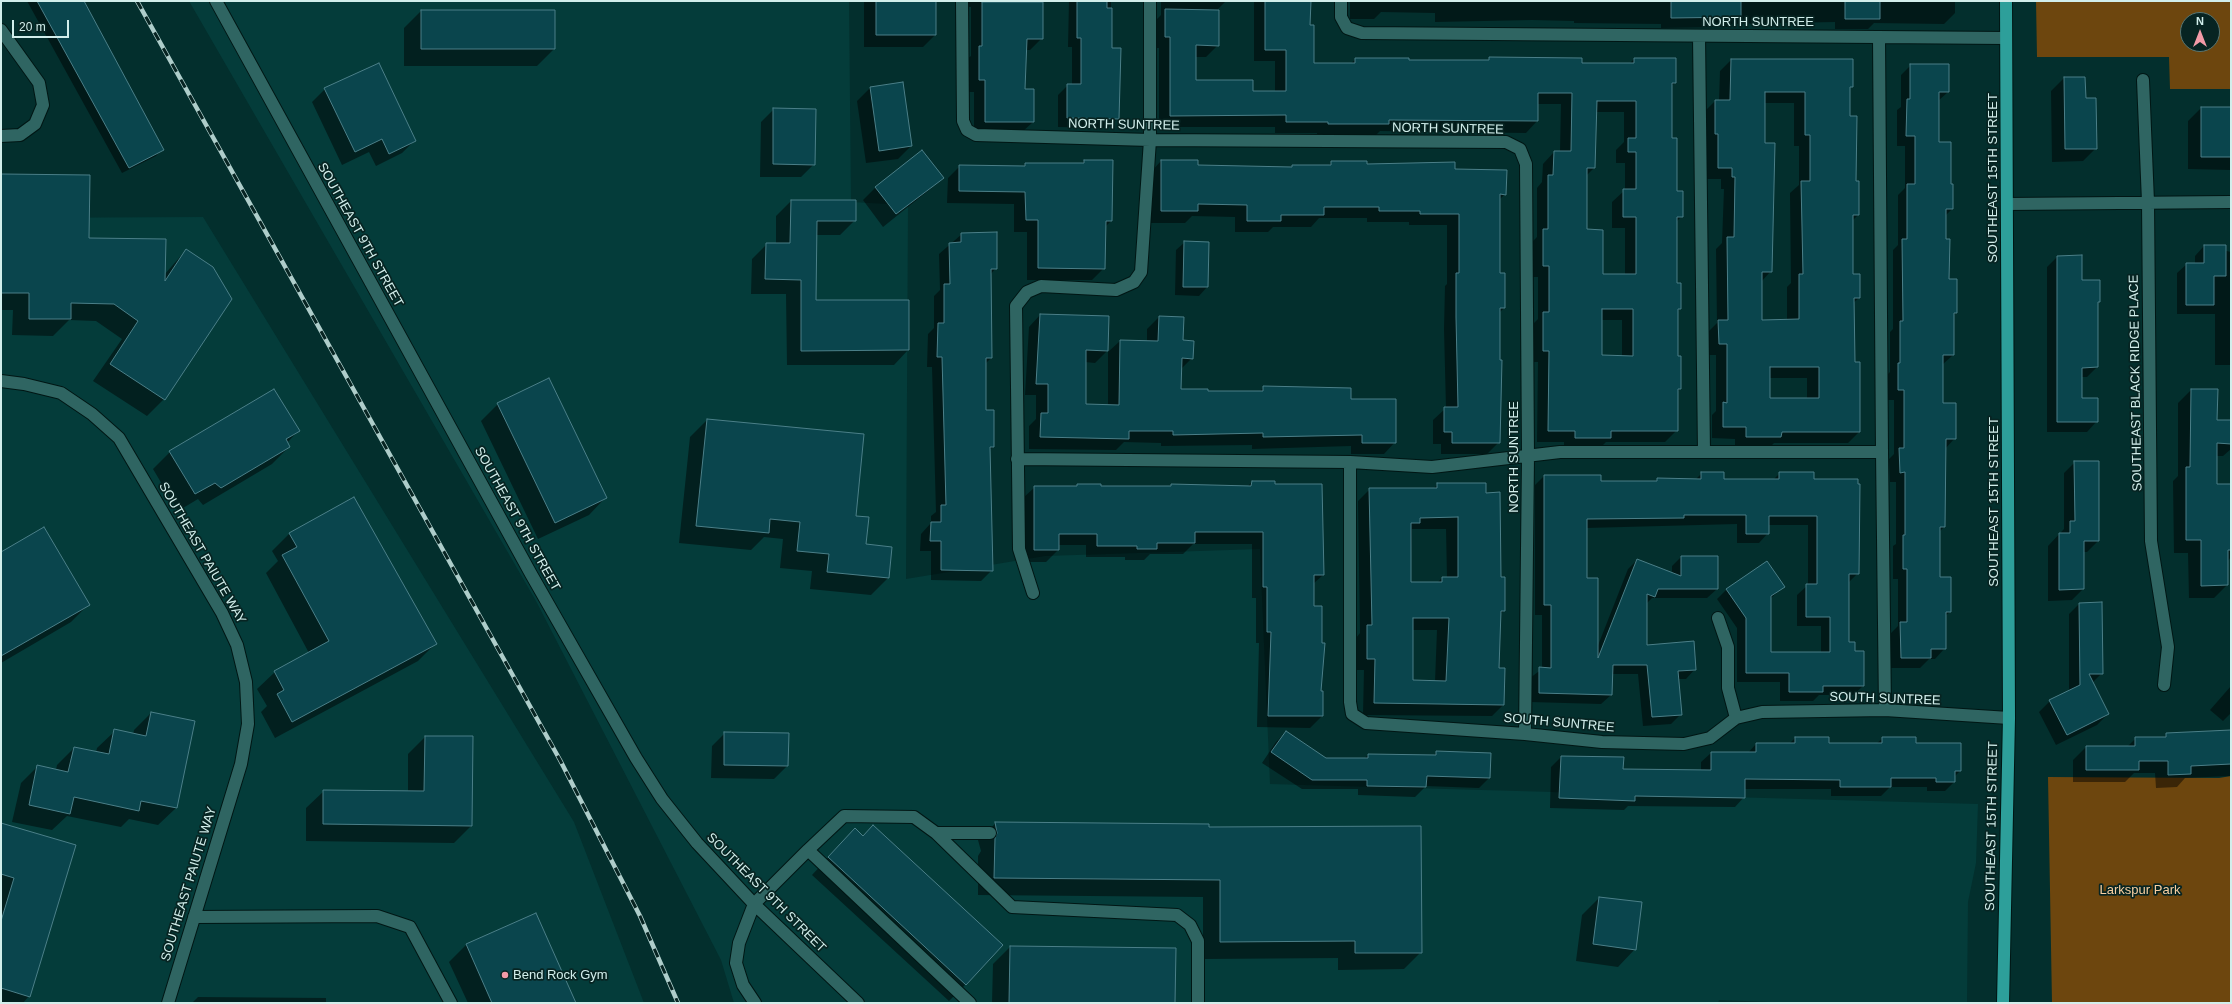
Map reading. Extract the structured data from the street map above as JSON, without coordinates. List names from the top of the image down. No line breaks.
{"streets":{"main road":["SOUTHEAST 15TH STREET"],"street":["NORTH SUNTREE","SOUTHEAST 9TH STREET","SOUTHEAST BLACK RIDGE PLACE","SOUTHEAST PAIUTE WAY","SOUTH SUNTREE"]},"crossings":[["NORTH SUNTREE","SOUTHEAST 15TH STREET"],["NORTH SUNTREE","SOUTH SUNTREE"],["SOUTHEAST 15TH STREET","SOUTH SUNTREE"]],"parks":["Larkspur Park"],"places":["Bend Rock Gym"],"scale_bar":"20 m","north":"top"}
